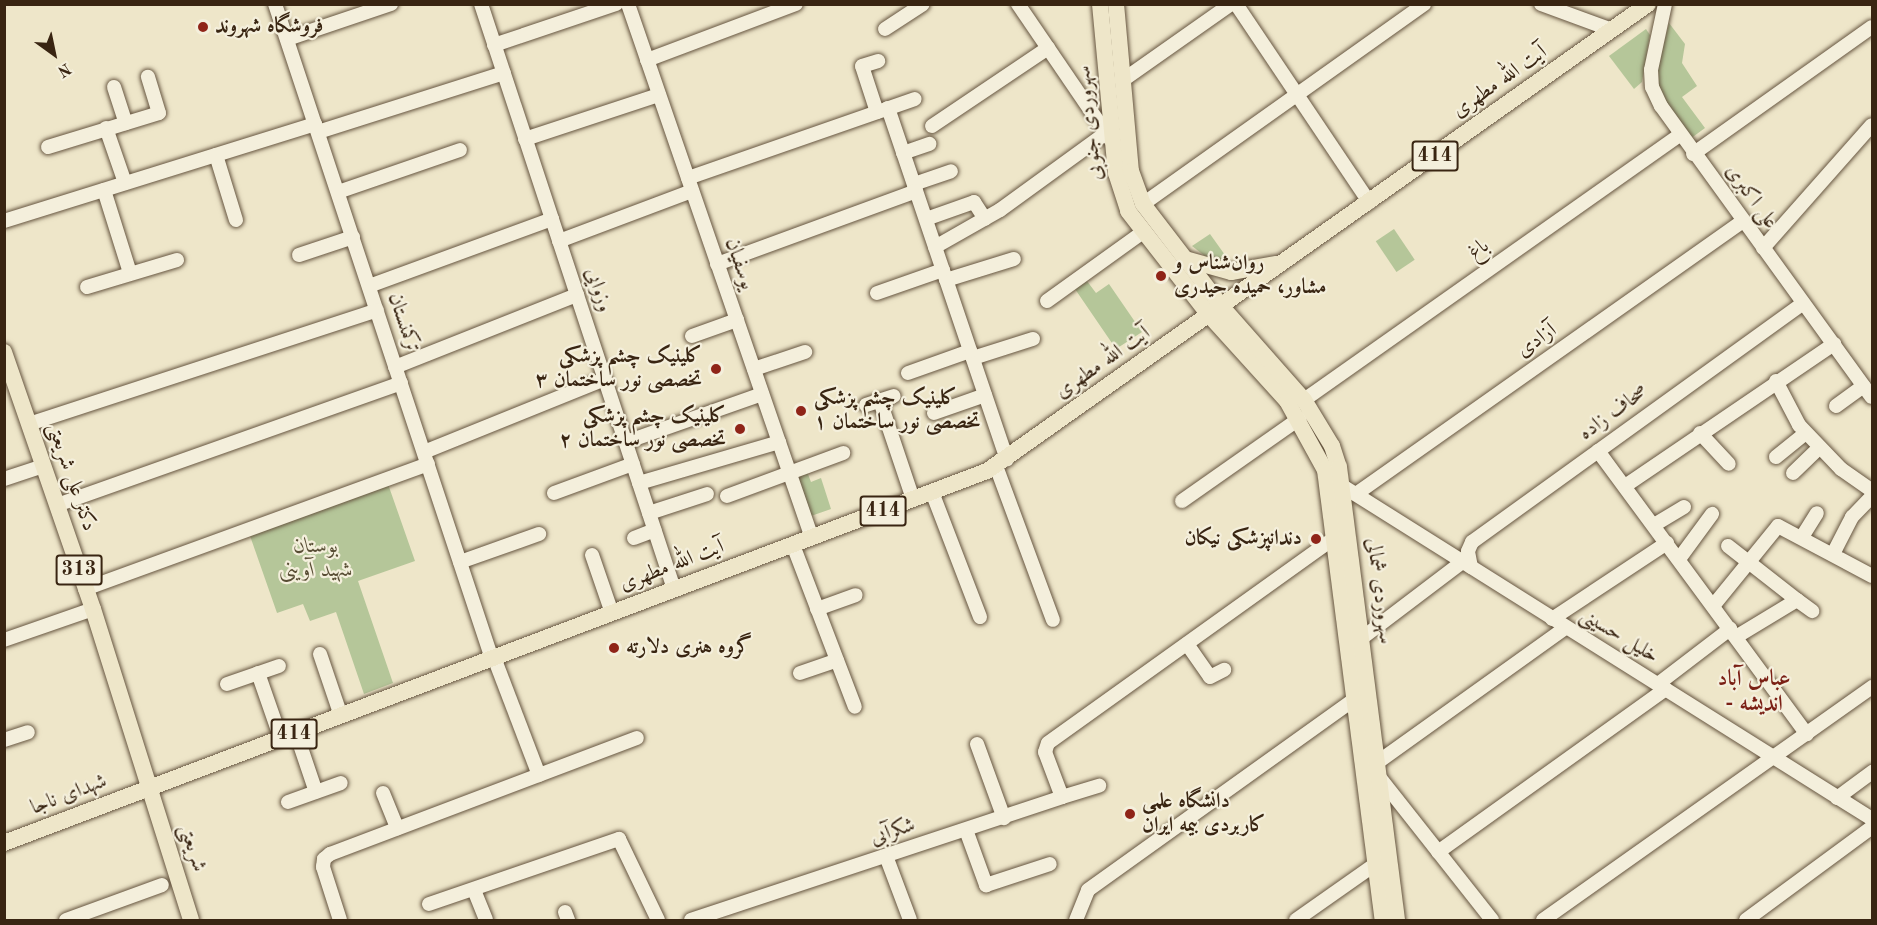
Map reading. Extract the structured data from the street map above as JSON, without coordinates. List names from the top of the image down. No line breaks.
{"streets":{"main road":["آیت الله مطهری","سهروردی جنوبی","414","دکتر علی شریعتی","313","سهروردی شمالی","شهدای ناجا","شریعتی"],"street":["علی‌ اکبری","باغ","یوسفیان","وزوایی","ترکمنستان","آزادی","صحاف زاده","خلیل حسینی","شکرآبی"]},"crossings":[["آیت الله مطهری","سهروردی جنوبی"],["آیت الله مطهری","یوسفیان"],["آیت الله مطهری","وزوایی"],["آیت الله مطهری","ترکمنستان"],["آیت الله مطهری","دکتر علی شریعتی"],["آیت الله مطهری","سهروردی شمالی"],["آیت الله مطهری","شهدای ناجا"],["آیت الله مطهری","شریعتی"],["سهروردی جنوبی","سهروردی شمالی"],["علی‌ اکبری","باغ"],["علی‌ اکبری","آزادی"],["علی‌ اکبری","صحاف زاده"],["باغ","سهروردی شمالی"],["آزادی","سهروردی شمالی"],["آزادی","خلیل حسینی"],["دکتر علی شریعتی","شهدای ناجا"],["دکتر علی شریعتی","شریعتی"],["سهروردی شمالی","خلیل حسینی"],["شهدای ناجا","شریعتی"]],"districts":["عباس آباد - اندیشه"],"parks":["بوستان شهید آوینی"],"places":["فروشگاه شهروند","روان‌شناس و مشاور، حمیده حیدری","کلینیک چشم پزشکی تخصصی نور ساختمان ۳","کلینیک چشم پزشکی تخصصی نور ساختمان ۱","کلینیک چشم پزشکی تخصصی نور ساختمان ۲","دندانپزشکی نیکان","گروه هنری دلارته","دانشگاه علمی کاربردی بیمه ایران"],"north":"bottom right"}
